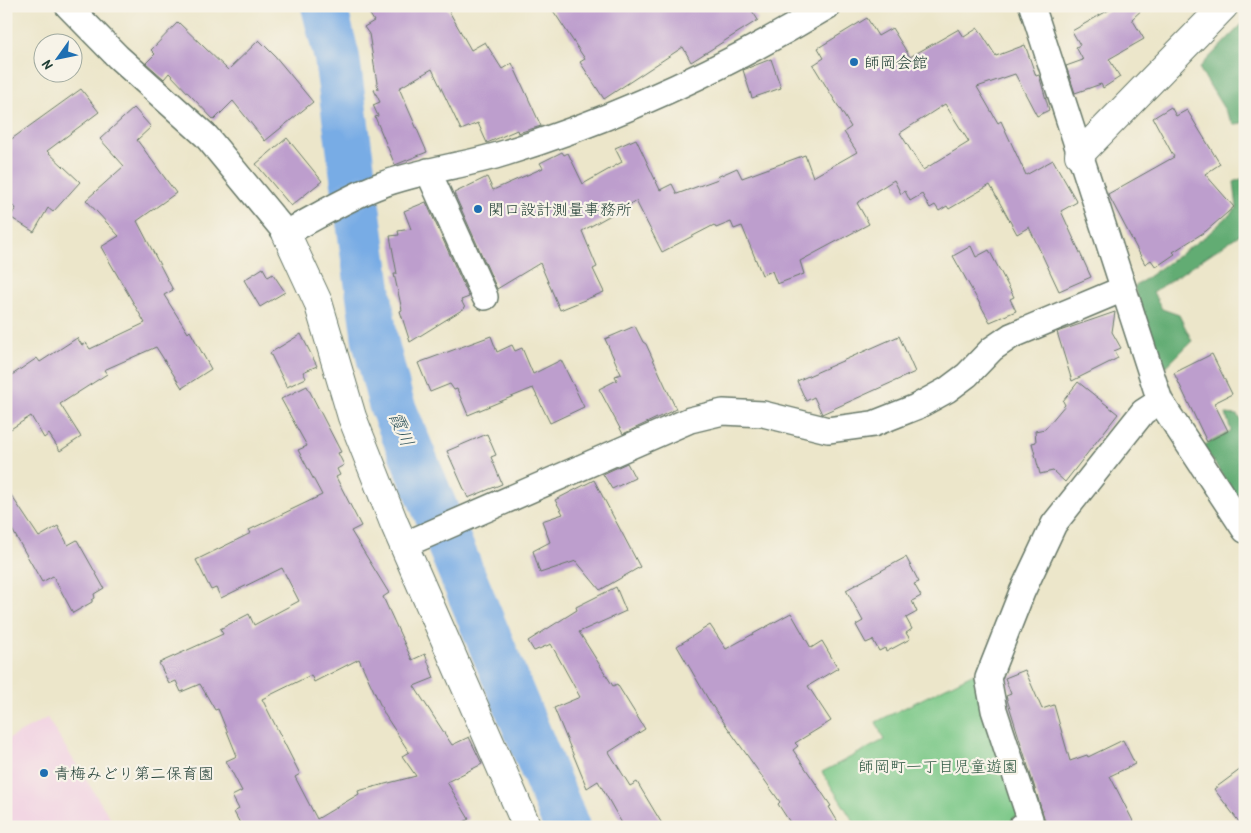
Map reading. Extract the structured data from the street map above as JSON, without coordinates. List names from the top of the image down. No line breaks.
{"water":["霞川"],"parks":["師岡町一丁目児童遊園"],"places":["師岡会館","関口設計測量事務所","青梅みどり第二保育園"],"north":"bottom left"}
